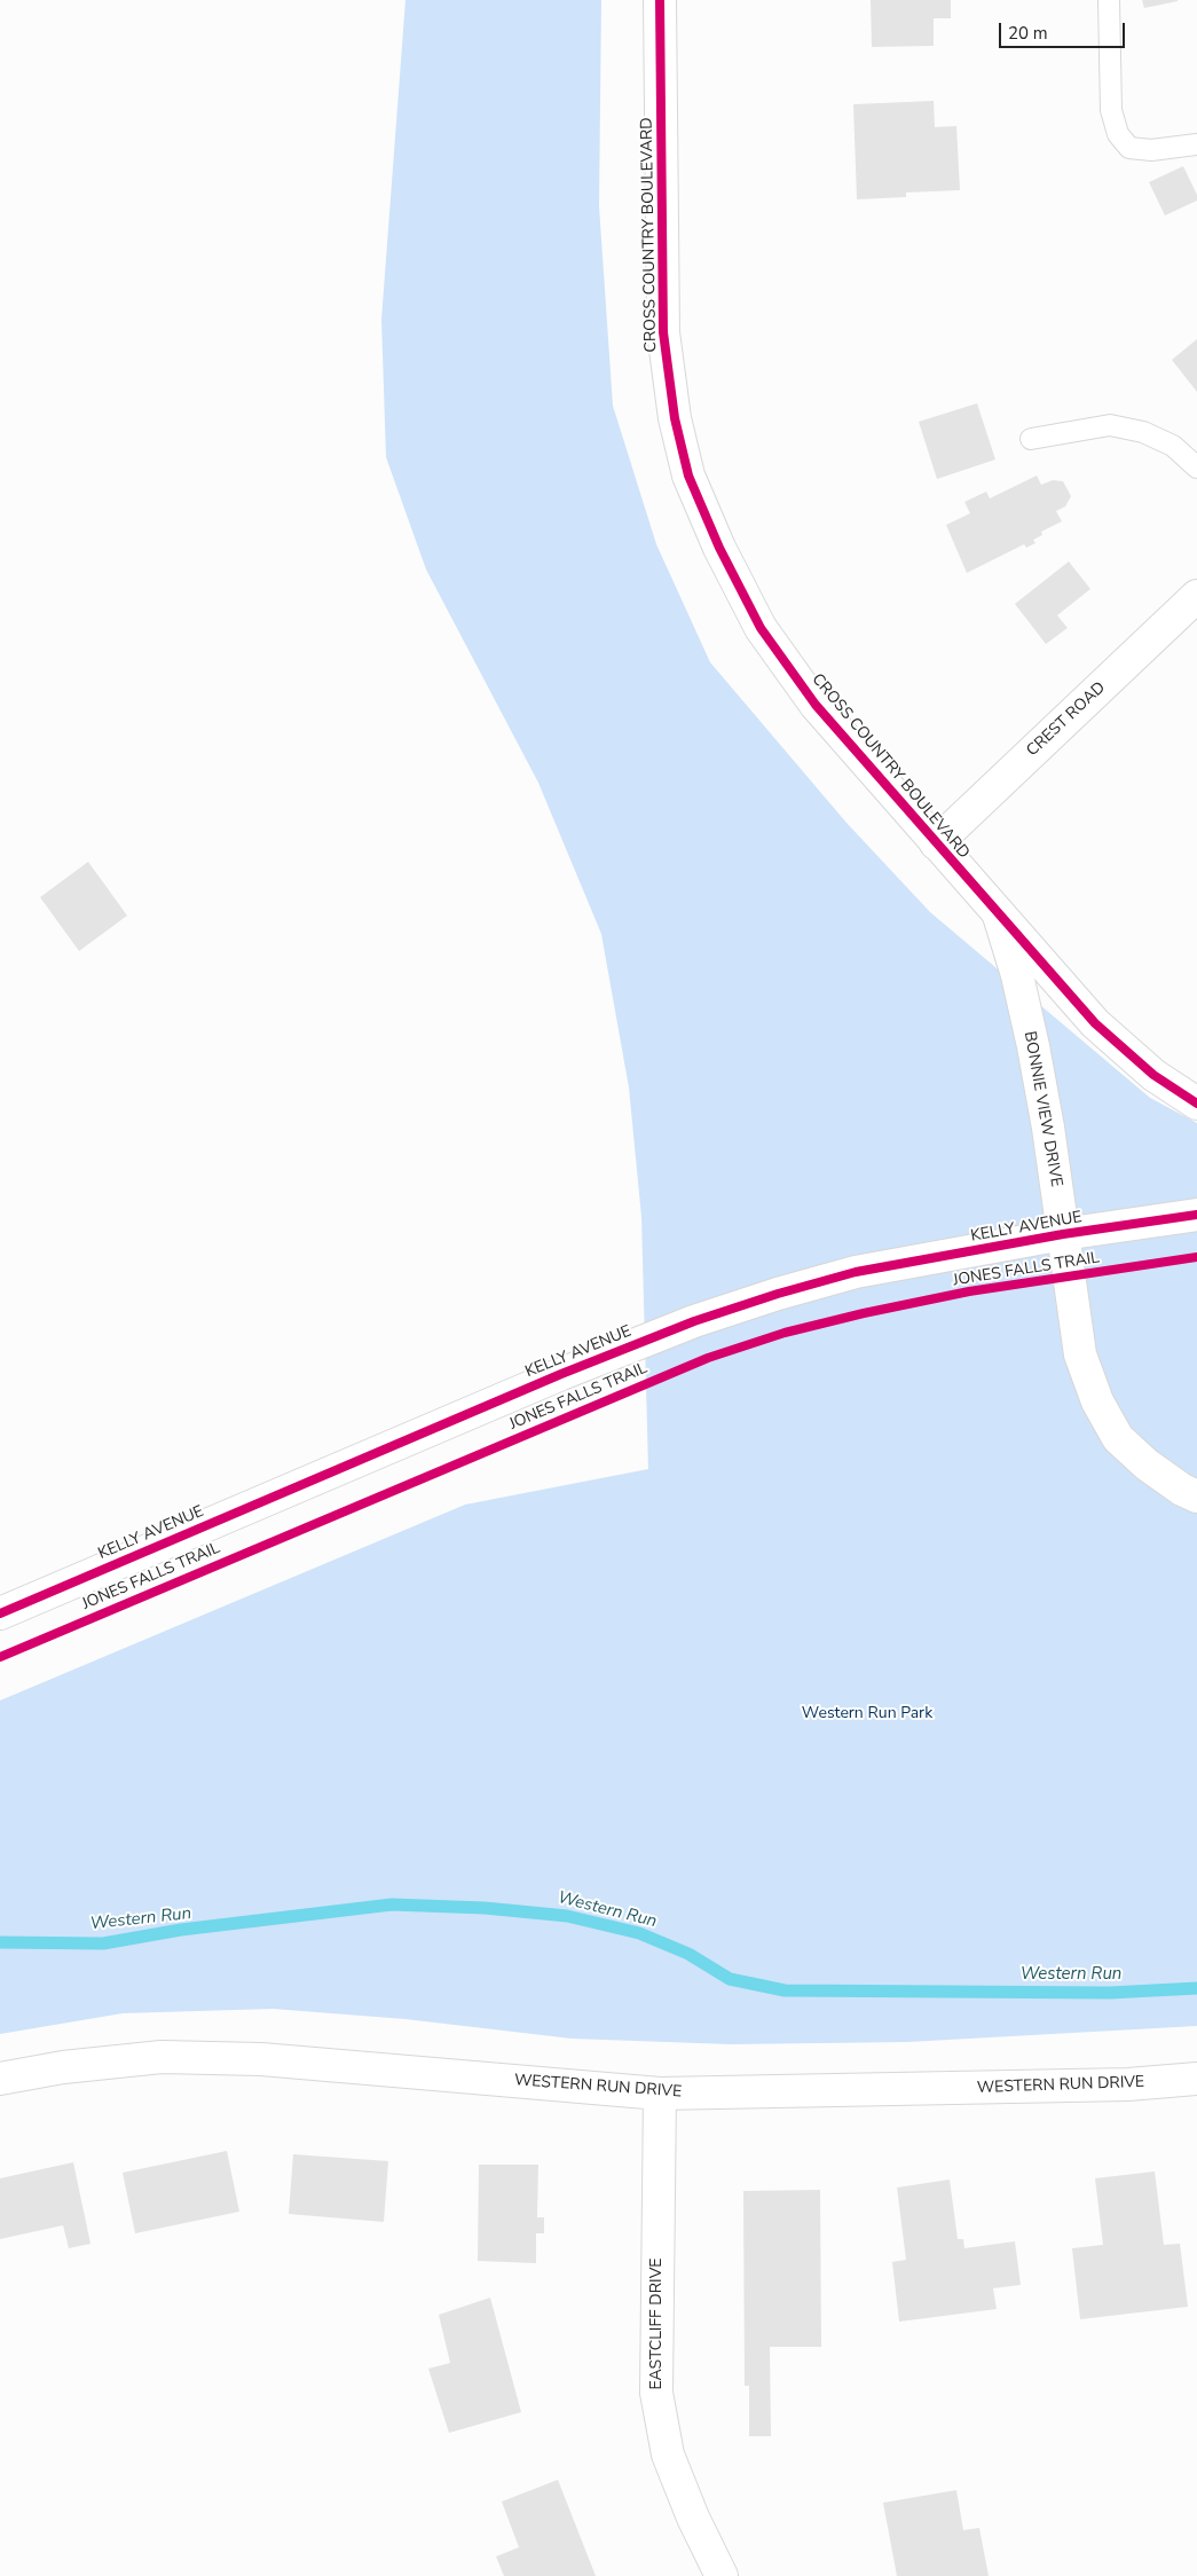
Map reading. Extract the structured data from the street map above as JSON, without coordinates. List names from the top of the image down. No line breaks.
{"streets":{"street":["CROSS COUNTRY BOULEVARD","CREST ROAD","BONNIE VIEW DRIVE","KELLY AVENUE","WESTERN RUN DRIVE","EASTCLIFF DRIVE"],"cycle path":["JONES FALLS TRAIL"]},"crossings":[["CROSS COUNTRY BOULEVARD","CREST ROAD"],["CROSS COUNTRY BOULEVARD","BONNIE VIEW DRIVE"],["BONNIE VIEW DRIVE","KELLY AVENUE"],["WESTERN RUN DRIVE","EASTCLIFF DRIVE"]],"water":["Western Run"],"parks":["Western Run Park"],"scale_bar":"20 m"}
